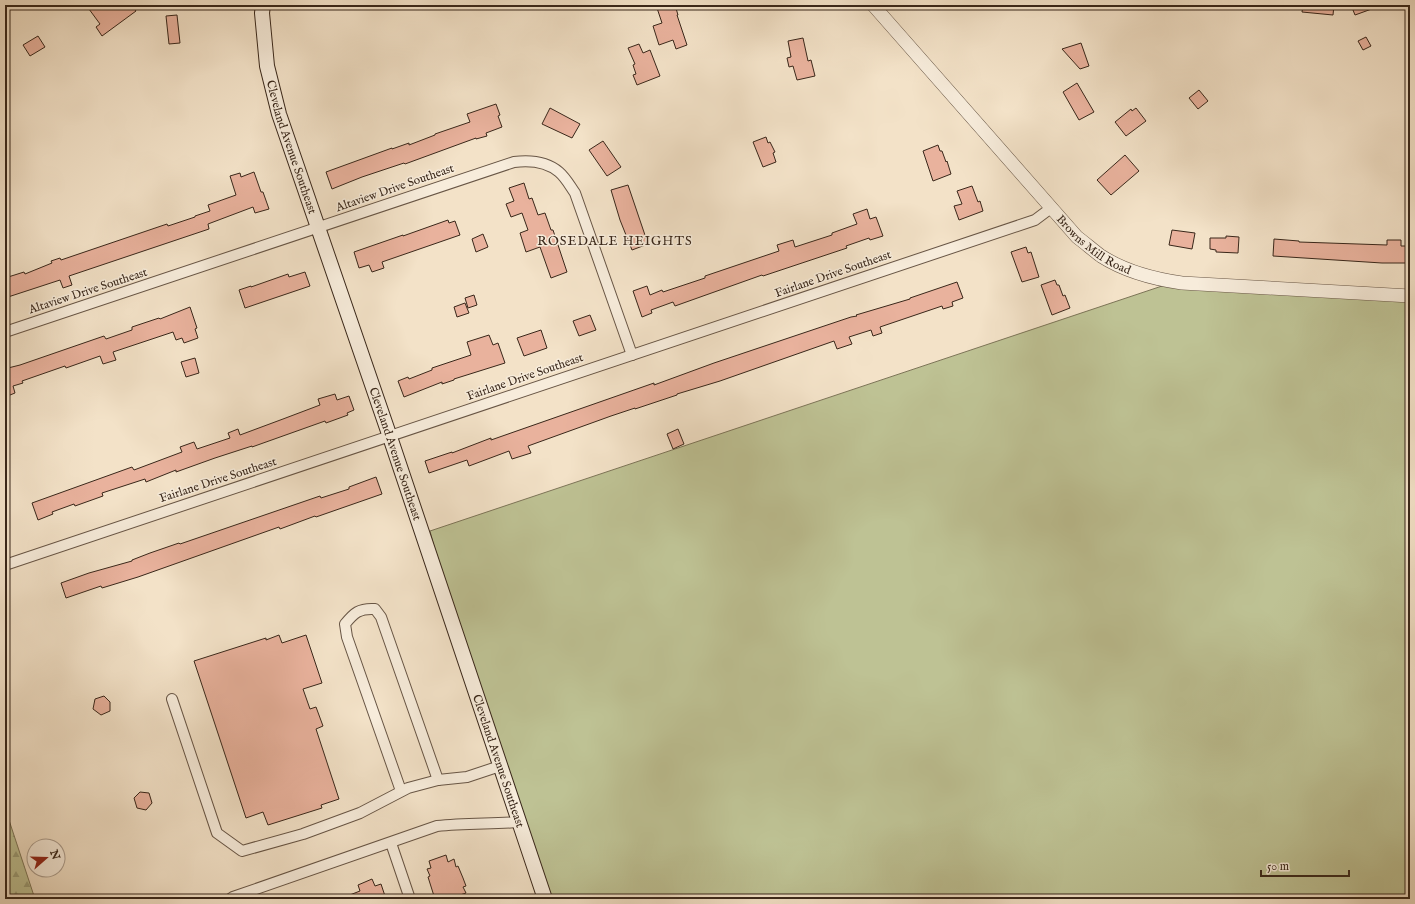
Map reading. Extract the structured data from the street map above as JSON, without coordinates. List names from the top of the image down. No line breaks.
{"streets":{"main road":["Cleveland Avenue Southeast"],"street":["Altaview Drive Southeast","Browns Mill Road","Fairlane Drive Southeast"]},"crossings":[["Cleveland Avenue Southeast","Altaview Drive Southeast"],["Cleveland Avenue Southeast","Fairlane Drive Southeast"],["Altaview Drive Southeast","Fairlane Drive Southeast"],["Browns Mill Road","Fairlane Drive Southeast"]],"districts":["ROSEDALE HEIGHTS"],"scale_bar":"50 m","north":"right"}
